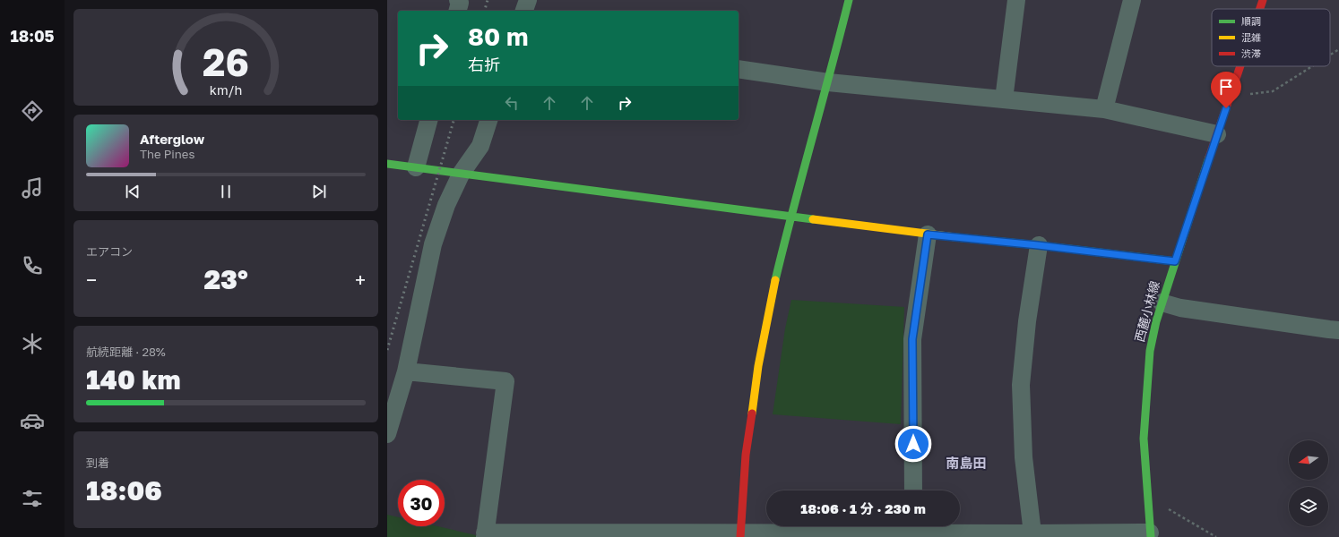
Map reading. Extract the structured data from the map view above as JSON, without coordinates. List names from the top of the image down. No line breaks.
{"streets":{"street":["西麓小林線"]},"districts":["南島田"],"legend":["順調","混雑","渋滞"],"north":"left","page":{"tabs":"18:05","turn":["80 m","右折"],"song":["Afterglow","The Pines"],"tile":["エアコン",["航続距離 · 28%","140 km"],["到着","18:06"]],"heat":["−","23°","+"],"limit":"30","trip":"18:06 · 1 分 · 230 m","gauge":["26","km/h"]}}
